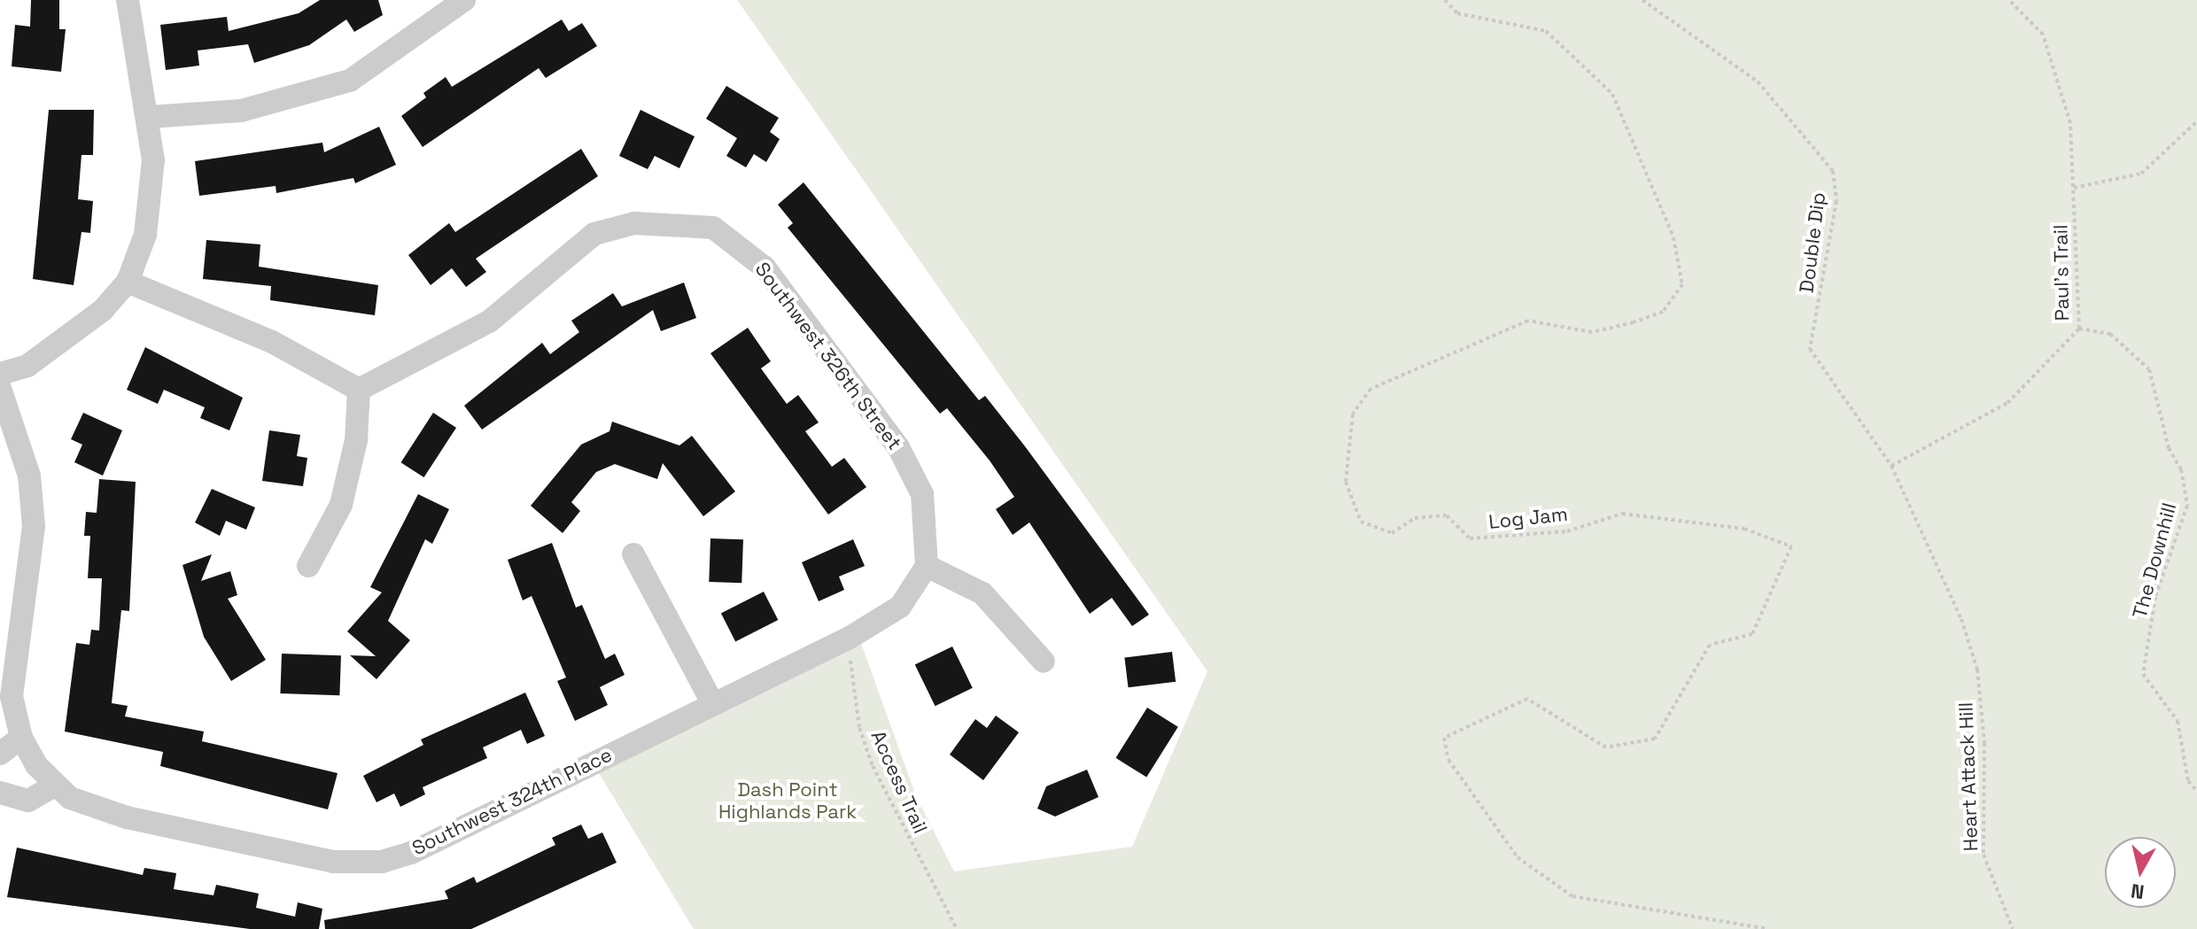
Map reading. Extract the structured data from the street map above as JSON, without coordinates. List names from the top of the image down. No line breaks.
{"streets":{"street":["Southwest 326th Street","Southwest 324th Place"],"path":["Double Dip","Paul's Trail","Log Jam","The Downhill","Heart Attack Hill","Access Trail"]},"crossings":[["Double Dip","Paul's Trail"],["Double Dip","Heart Attack Hill"],["Paul's Trail","The Downhill"],["Paul's Trail","Heart Attack Hill"],["Southwest 326th Street","Southwest 324th Place"],["Access Trail","Southwest 324th Place"]],"parks":["Dash Point Highlands Park"],"north":"bottom"}
